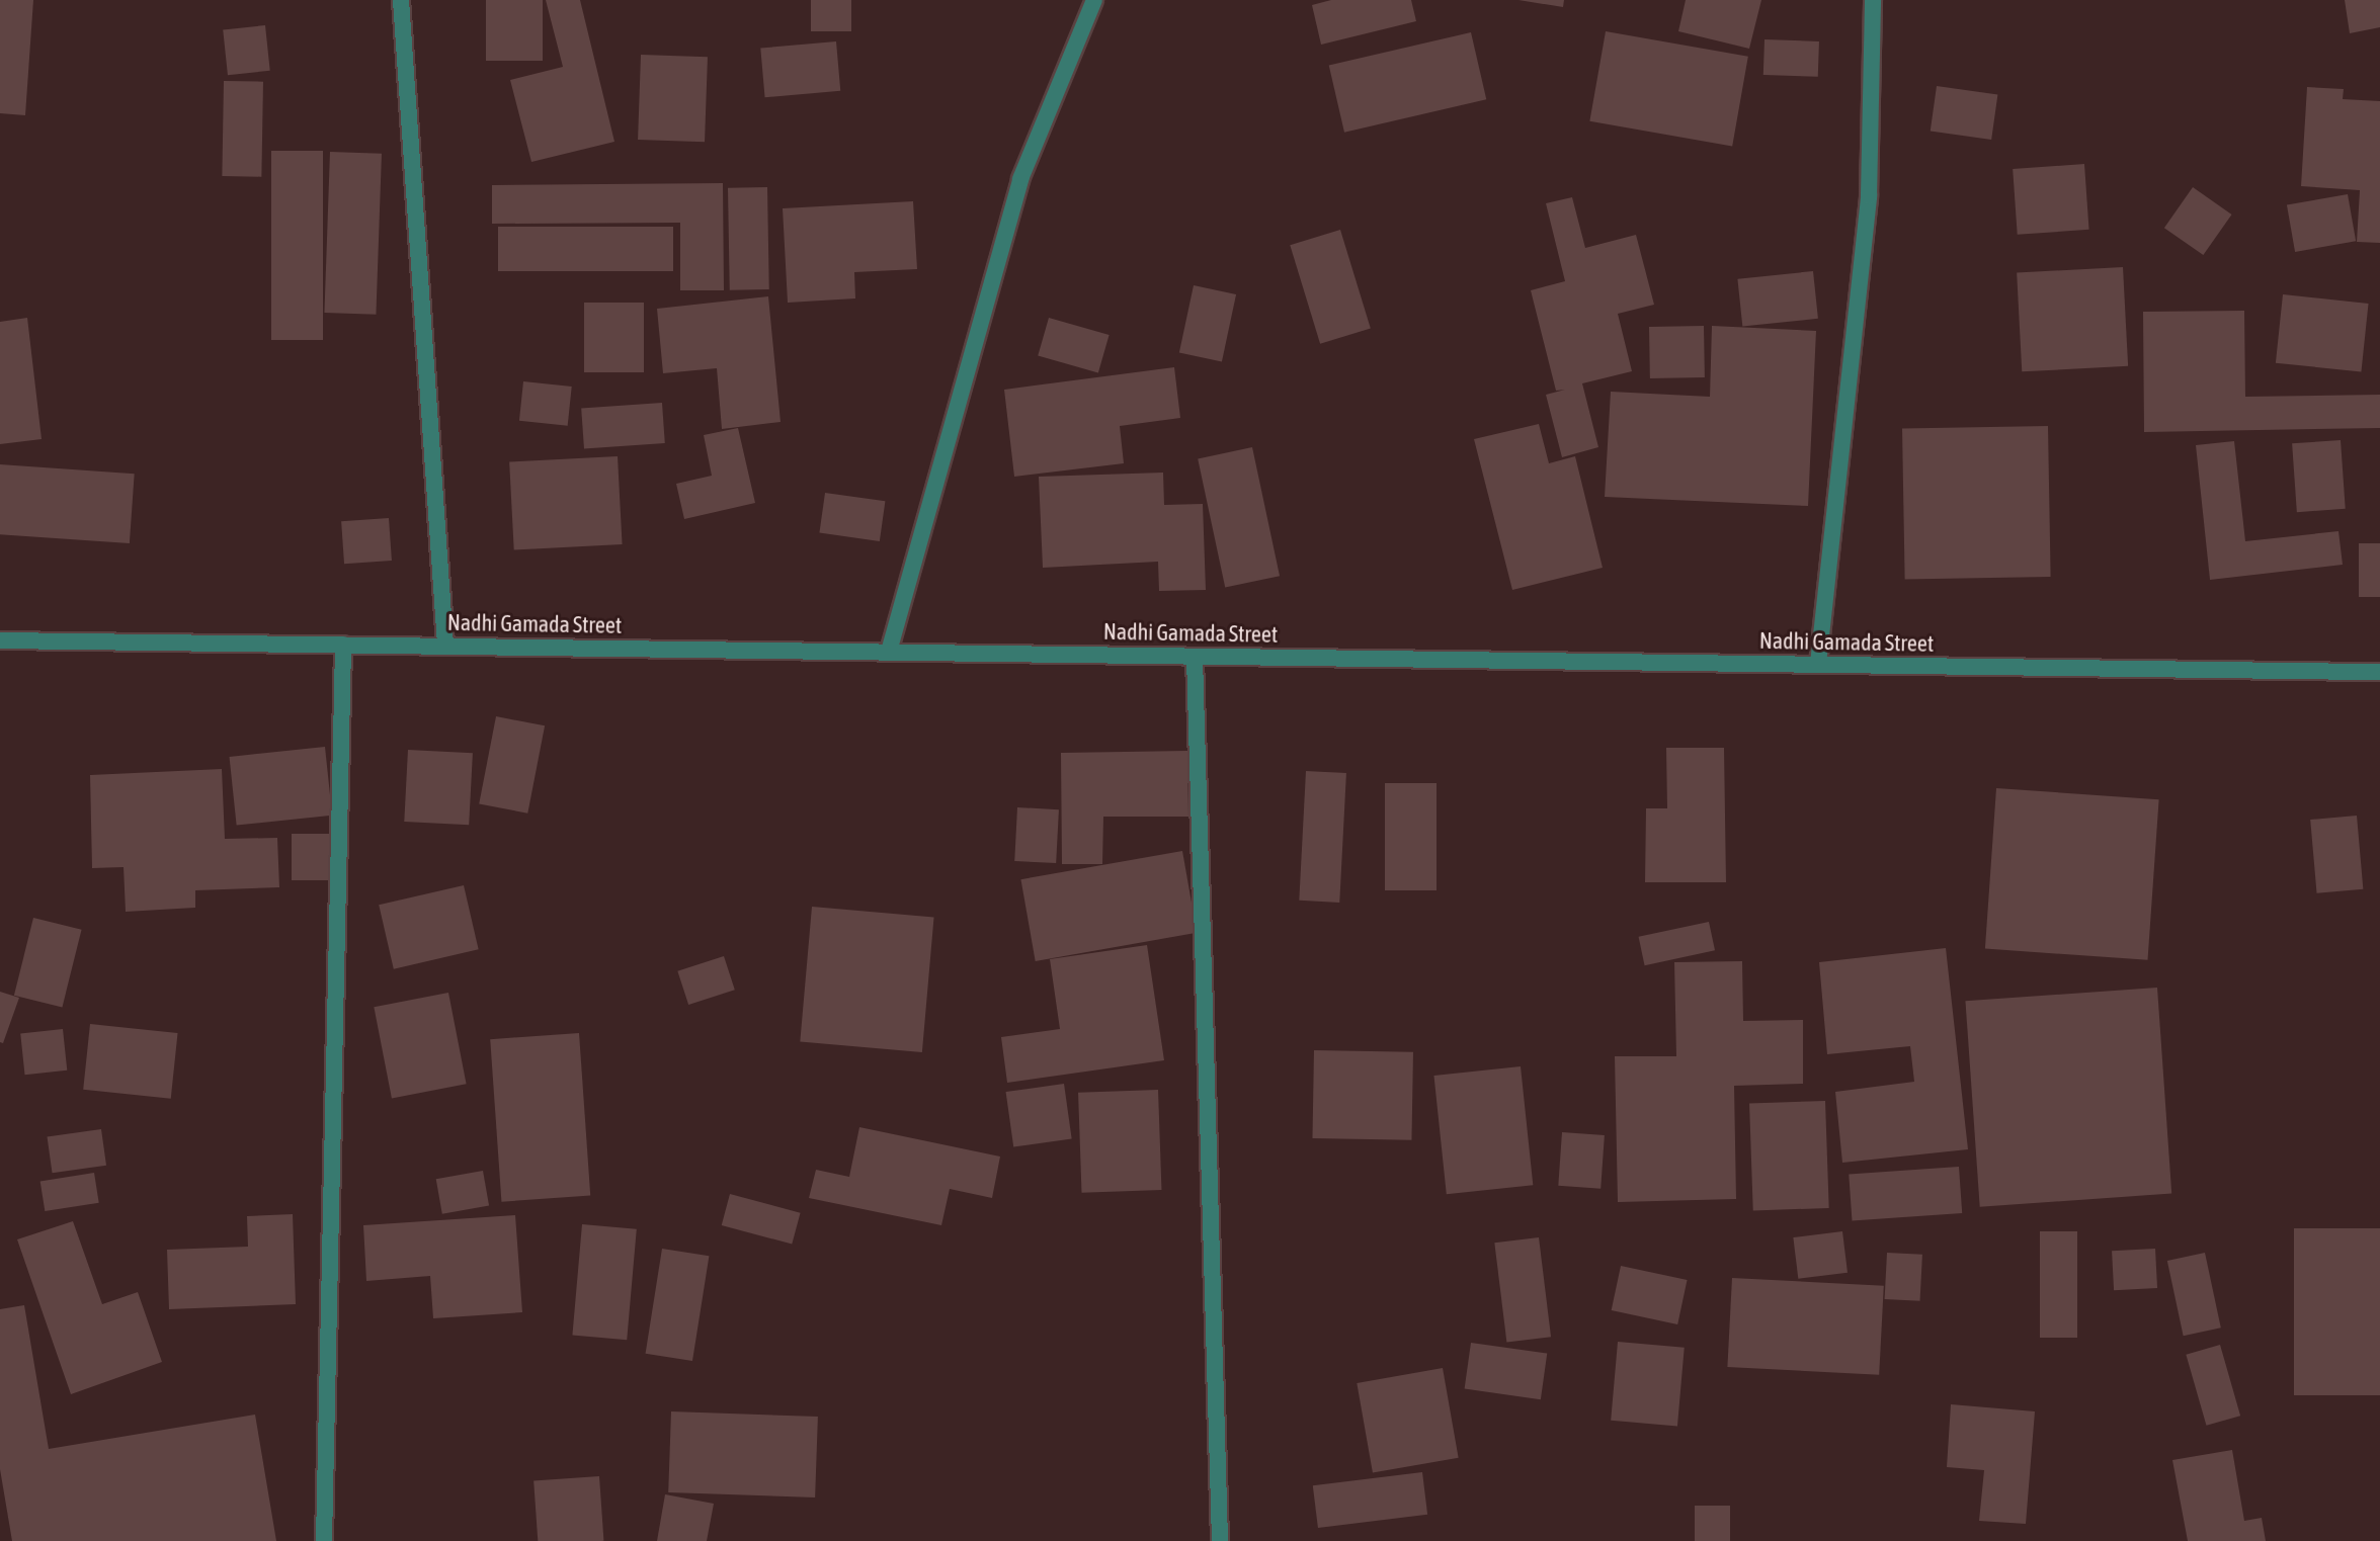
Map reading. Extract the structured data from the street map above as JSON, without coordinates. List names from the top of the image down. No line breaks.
{"streets":{"street":["Nadhi Gamada Street"]}}
